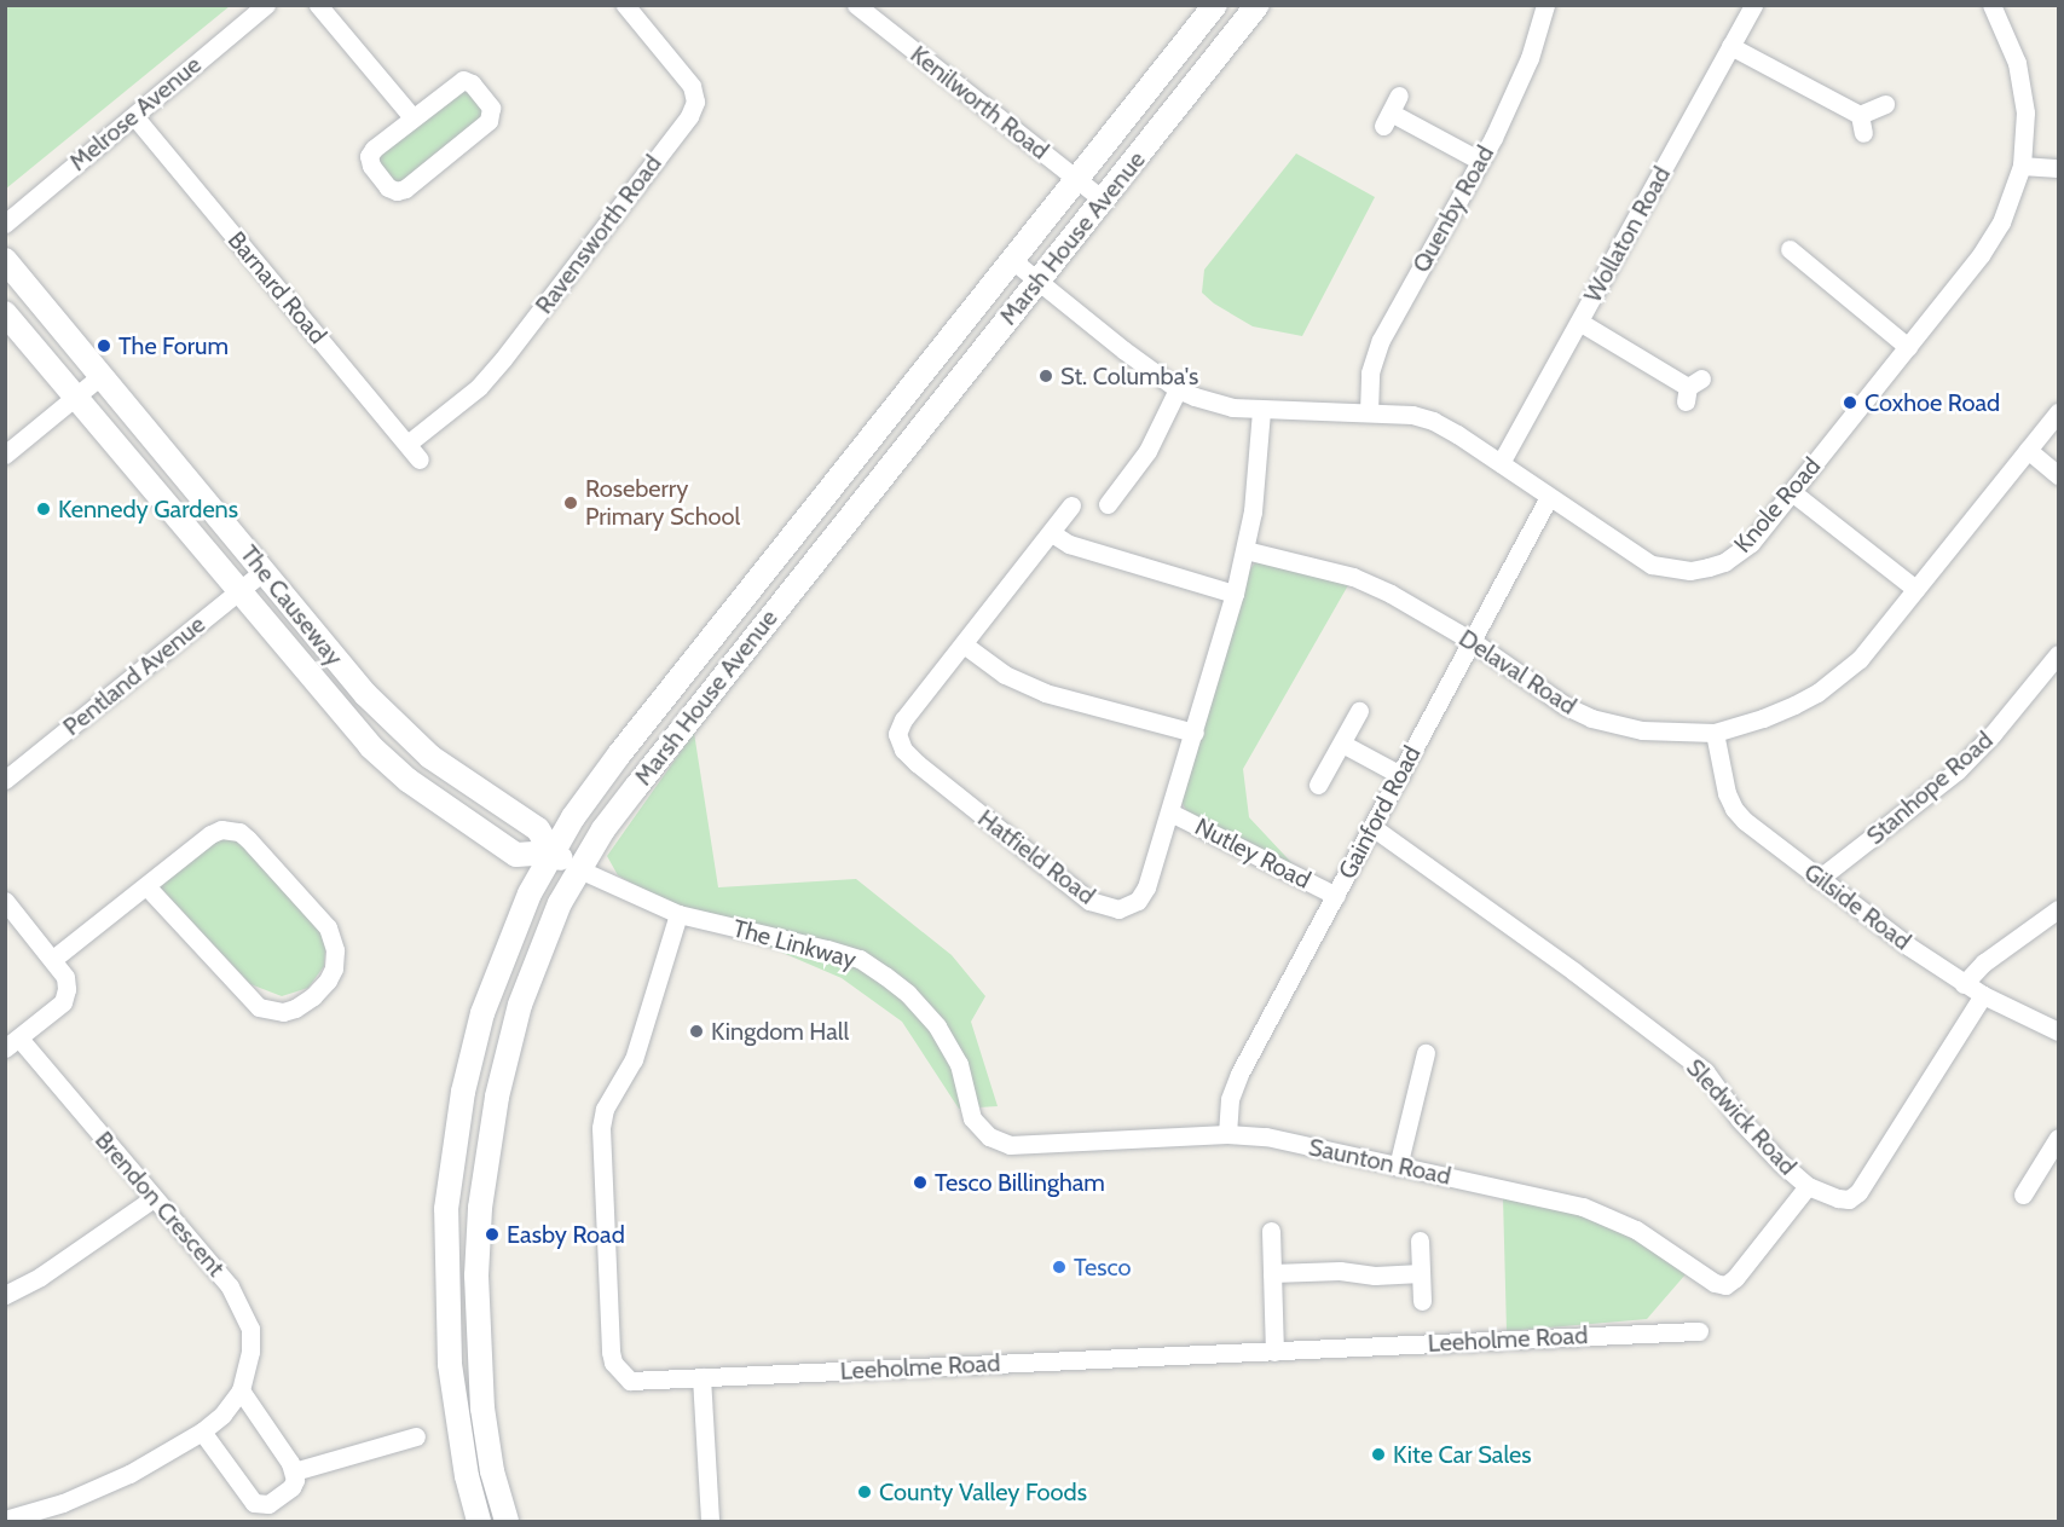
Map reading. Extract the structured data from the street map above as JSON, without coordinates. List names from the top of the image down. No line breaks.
{"streets":{"street":["Kenilworth Road","Melrose Avenue","Quenby Road","Ravensworth Road","Wollaton Road","Marsh House Avenue","Barnard Road","Knole Road","The Causeway","Delaval Road","Pentland Avenue","Stanhope Road","Gainford Road","Nutley Road","Hatfield Road","Gilside Road","The Linkway","Sledwick Road","Saunton Road","Brendon Crescent","Leeholme Road"]},"crossings":[["Kenilworth Road","Marsh House Avenue"],["Melrose Avenue","Barnard Road"],["Quenby Road","Knole Road"],["Ravensworth Road","Barnard Road"],["Wollaton Road","Knole Road"],["Marsh House Avenue","Knole Road"],["Marsh House Avenue","The Causeway"],["Marsh House Avenue","The Linkway"],["Knole Road","Gainford Road"],["Knole Road","Hatfield Road"],["The Causeway","Pentland Avenue"],["The Causeway","The Linkway"],["Delaval Road","Gainford Road"],["Delaval Road","Hatfield Road"],["Delaval Road","Gilside Road"],["Stanhope Road","Gilside Road"],["Gainford Road","Nutley Road"],["Gainford Road","Sledwick Road"],["Gainford Road","Saunton Road"],["Nutley Road","Hatfield Road"],["Gilside Road","Sledwick Road"],["The Linkway","Saunton Road"],["The Linkway","Leeholme Road"],["Sledwick Road","Saunton Road"]],"places":["The Forum","St. Columba's","Coxhoe Road","Roseberry Primary School","Kennedy Gardens","Kingdom Hall","Tesco Billingham","Easby Road","Tesco","Kite Car Sales","County Valley Foods"]}
